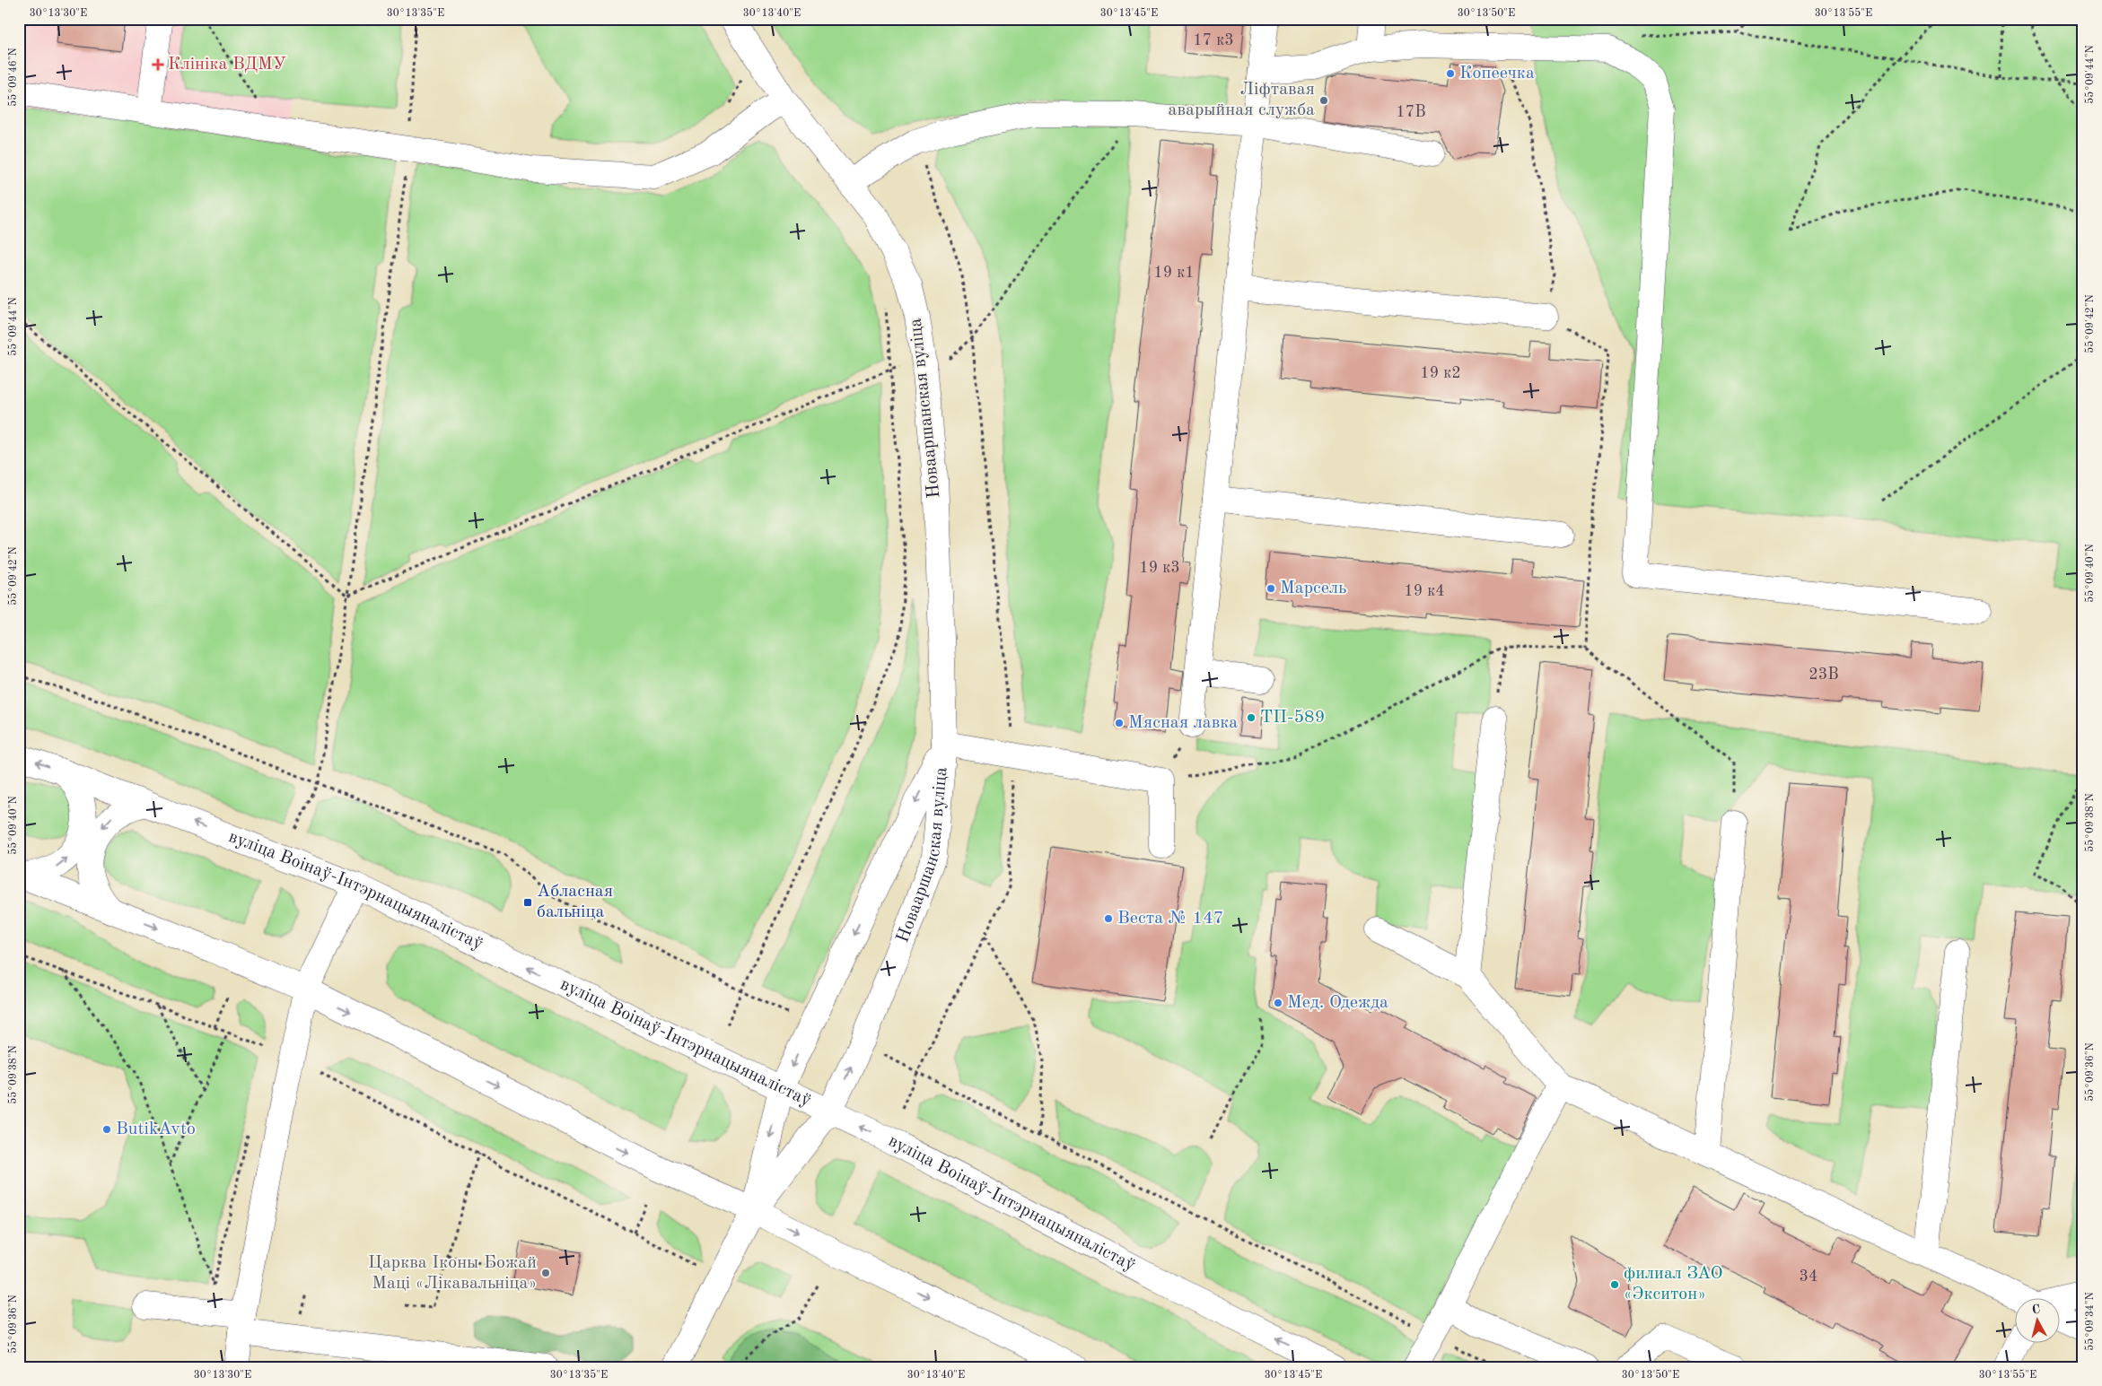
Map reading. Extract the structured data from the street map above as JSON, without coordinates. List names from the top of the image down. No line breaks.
{"streets":{"main road":["Новааршанская вуліца","вуліца Воінаў-Інтэрнацыяналістаў"]},"crossings":[["Новааршанская вуліца","вуліца Воінаў-Інтэрнацыяналістаў"]],"places":{"health":["Клініка ВДМУ"],"other":["Копеечка","Ліфтавая аварыйная служба","Марсель","ТП-589","Мясная лавка","Веста № 147","Мед. Одежда","ButikAvto","Царква Іконы Божай Маці «Лікавальніца»","филиал ЗАО «Экситон»"],"transit":["Абласная бальніца"]},"house_numbers":["17 к3","17В","19 к1","19 к2","19 к3","19 к4","23В","34"],"north":"top","coordinates":["30°13'30\"E","30°13'35\"E","30°13'40\"E","30°13'45\"E","30°13'50\"E","30°13'55\"E","55°09'44\"N","55°09'46\"N","55°09'42\"N","55°09'40\"N","55°09'38\"N","55°09'36\"N","55°09'34\"N"]}
